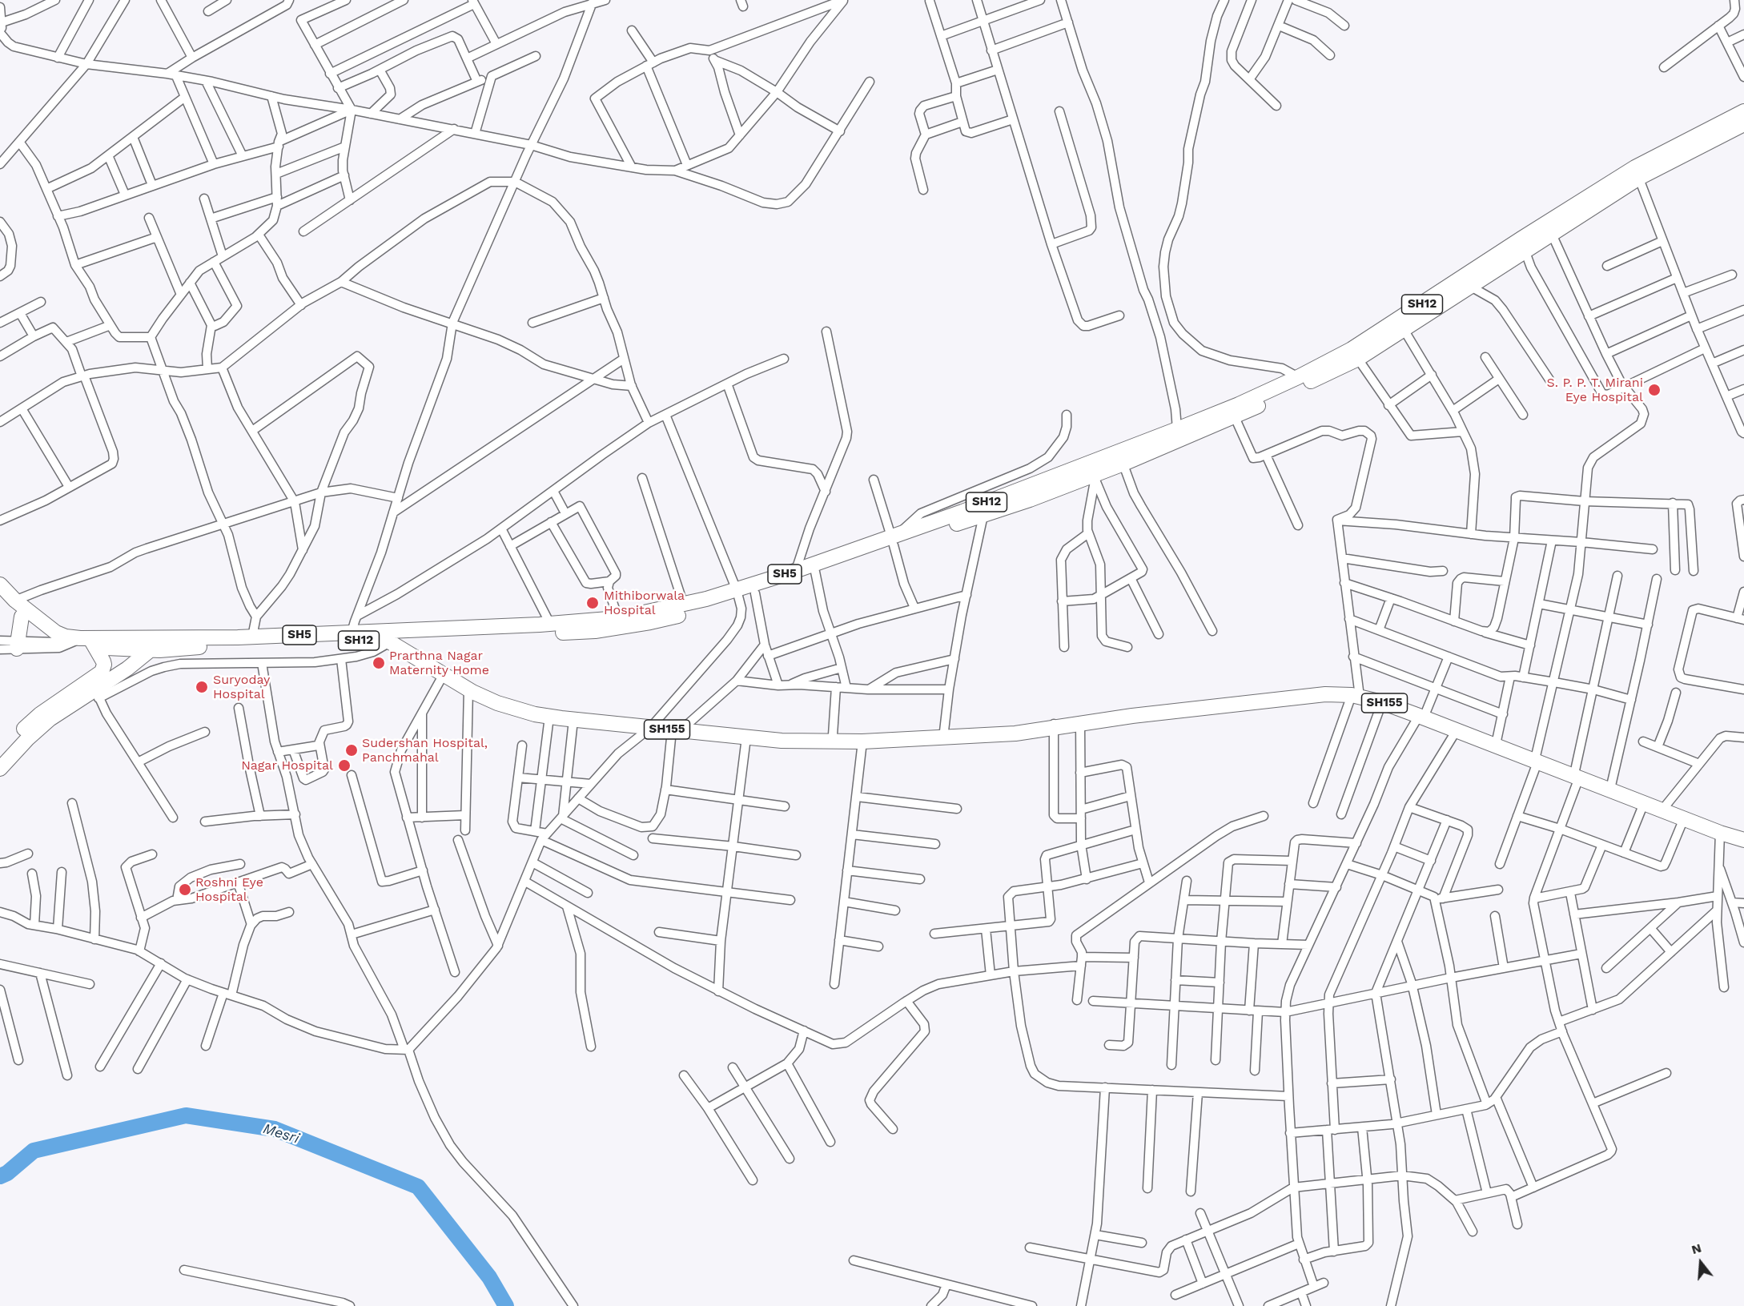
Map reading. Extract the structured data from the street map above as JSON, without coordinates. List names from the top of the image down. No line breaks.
{"streets":{"main road":["SH12","SH5","SH155"]},"crossings":[["SH12","SH5"],["SH12","SH155"],["SH5","SH155"]],"water":["Mesri"],"places":["S. P. P. T. Mirani Eye Hospital","Mithiborwala Hospital","Prarthna Nagar Maternity Home","Suryoday Hospital","Sudershan Hospital, Panchmahal","Nagar Hospital","Roshni Eye Hospital"],"north":"top"}
